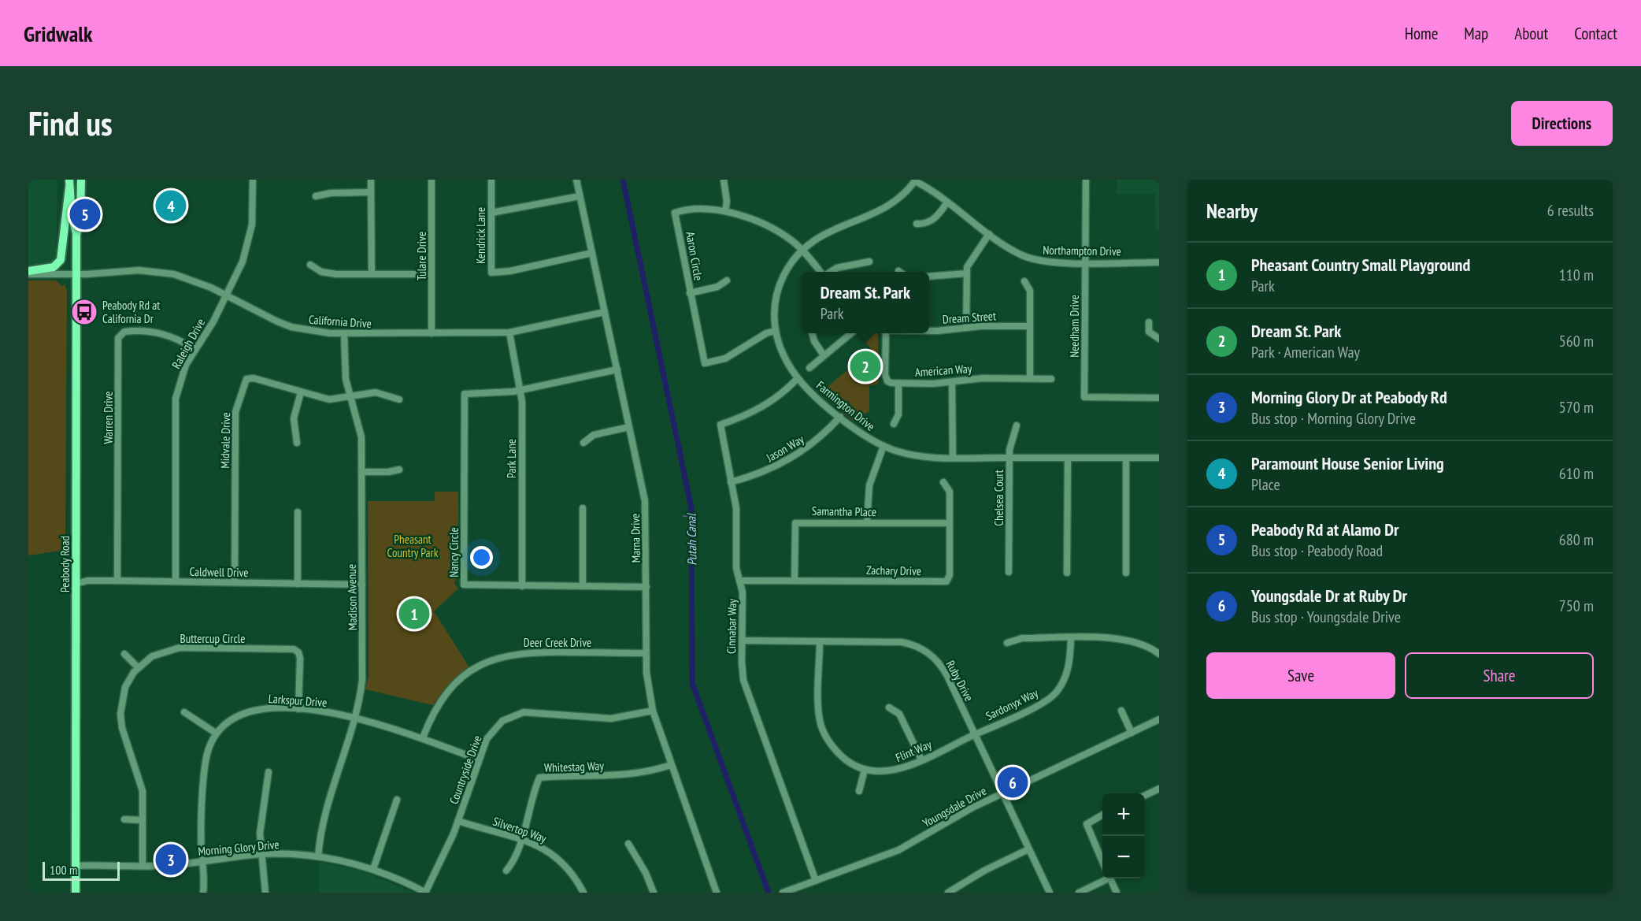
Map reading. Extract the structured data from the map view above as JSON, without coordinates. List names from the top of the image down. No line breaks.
{"streets":{"main road":["Peabody Road"],"street":["Kendrick Lane","Northampton Drive","Tulare Drive","Aaron Circle","Dream Street","California Drive","Needham Drive","Raleigh Drive","American Way","Farmington Drive","Warren Drive","Midvale Drive","Jason Way","Park Lane","Chelsea Court","Samantha Place","Marna Drive","Nancy Circle","Zachary Drive","Caldwell Drive","Madison Avenue","Cinnabar Way","Buttercup Circle","Deer Creek Drive","Ruby Drive","Larkspur Drive","Sardonyx Way","Flint Way","Whitestag Way","Countryside Drive","Youngsdale Drive","Silvertop Way","Morning Glory Drive"]},"crossings":[["Kendrick Lane","Marna Drive"],["Northampton Drive","Needham Drive"],["Northampton Drive","Farmington Drive"],["Tulare Drive","California Drive"],["Aaron Circle","Farmington Drive"],["California Drive","Raleigh Drive"],["California Drive","Park Lane"],["California Drive","Marna Drive"],["California Drive","Peabody Road"],["California Drive","Madison Avenue"],["Raleigh Drive","Warren Drive"],["Raleigh Drive","Caldwell Drive"],["Farmington Drive","Jason Way"],["Farmington Drive","Chelsea Court"],["Farmington Drive","Cinnabar Way"],["Warren Drive","Caldwell Drive"],["Midvale Drive","Caldwell Drive"],["Midvale Drive","Madison Avenue"],["Jason Way","Cinnabar Way"],["Park Lane","Nancy Circle"],["Samantha Place","Zachary Drive"],["Marna Drive","Nancy Circle"],["Marna Drive","Deer Creek Drive"],["Marna Drive","Whitestag Way"],["Marna Drive","Countryside Drive"],["Peabody Road","Caldwell Drive"],["Peabody Road","Morning Glory Drive"],["Zachary Drive","Cinnabar Way"],["Caldwell Drive","Madison Avenue"],["Madison Avenue","Larkspur Drive"],["Madison Avenue","Morning Glory Drive"],["Cinnabar Way","Ruby Drive"],["Cinnabar Way","Youngsdale Drive"],["Buttercup Circle","Larkspur Drive"],["Buttercup Circle","Morning Glory Drive"],["Deer Creek Drive","Larkspur Drive"],["Ruby Drive","Sardonyx Way"],["Ruby Drive","Flint Way"],["Ruby Drive","Youngsdale Drive"],["Larkspur Drive","Countryside Drive"],["Larkspur Drive","Morning Glory Drive"],["Sardonyx Way","Flint Way"],["Whitestag Way","Silvertop Way"],["Countryside Drive","Silvertop Way"],["Countryside Drive","Morning Glory Drive"]],"water":["Putah Canal"],"parks":["Pheasant Country Park"],"places":{"bus stop":["Peabody Rd at California Dr"]},"scale_bar":"100 m","page":{"header":"Gridwalk","nav":["Home","Map","About","Contact"],"buttons":["Directions",["Save","Share"]],"title":"Find us","heading":["Nearby","6 results"],"pins":["4","5","2","1","6","3"],"list":[{"mark":"1","name":"Pheasant Country Small Playground","note":"Park","value":"110 m"},{"mark":"2","name":"Dream St. Park","note":"Park · American Way","value":"560 m"},{"mark":"3","name":"Morning Glory Dr at Peabody Rd","note":"Bus stop · Morning Glory Drive","value":"570 m"},{"mark":"4","name":"Paramount House Senior Living","note":"Place","value":"610 m"},{"mark":"5","name":"Peabody Rd at Alamo Dr","note":"Bus stop · Peabody Road","value":"680 m"},{"mark":"6","name":"Youngsdale Dr at Ruby Dr","note":"Bus stop · Youngsdale Drive","value":"750 m"}],"popup":["Dream St. Park","Park"],"map_buttons":["+","−"],"scale":"100 m"}}
